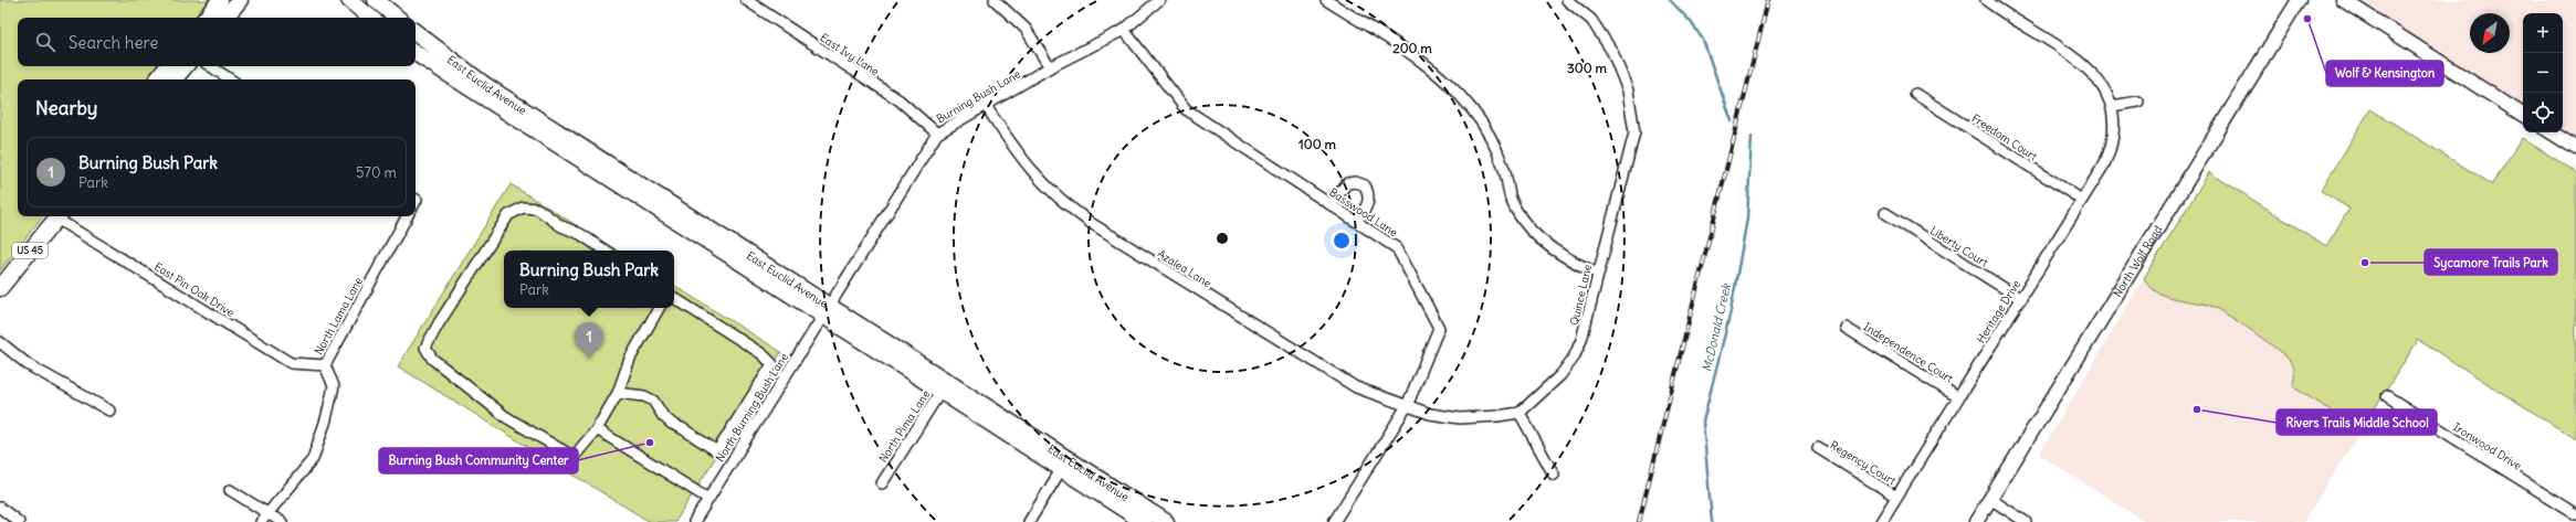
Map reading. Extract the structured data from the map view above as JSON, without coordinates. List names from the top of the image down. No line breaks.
{"streets":{"main road":["East Euclid Avenue","US 45","North Wolf Road"],"street":["East Ivy Lane","Burning Bush Lane","Freedom Court","Basswood Lane","Liberty Court","Azalea Lane","East Pin Oak Drive","Quince Lane","Heritage Drive","North Lama Lane","Independence Court","North Burning Bush Lane","North Pima Lane","Ironwood Drive","Regency Court"]},"crossings":[["East Ivy Lane","Burning Bush Lane"],["East Euclid Avenue","Burning Bush Lane"],["East Euclid Avenue","North Burning Bush Lane"],["East Euclid Avenue","North Pima Lane"],["Burning Bush Lane","Basswood Lane"],["Burning Bush Lane","Azalea Lane"],["Burning Bush Lane","North Burning Bush Lane"],["Freedom Court","Heritage Drive"],["Basswood Lane","Azalea Lane"],["Liberty Court","Heritage Drive"],["East Pin Oak Drive","North Lama Lane"],["Heritage Drive","Independence Court"],["Heritage Drive","Regency Court"]],"water":["McDonald Creek"],"places":["Wolf & Kensington","Sycamore Trails Park","Rivers Trails Middle School","Burning Bush Community Center"],"north":"bottom left","page":{"map_buttons":["+","−"],"search":"Search here","heading":"Nearby","list":[{"mark":"1","name":"Burning Bush Park","note":"Park","value":"570 m"}],"popup":["Burning Bush Park","Park"],"pins":"1"},"rings":["200 m","300 m","100 m"]}
